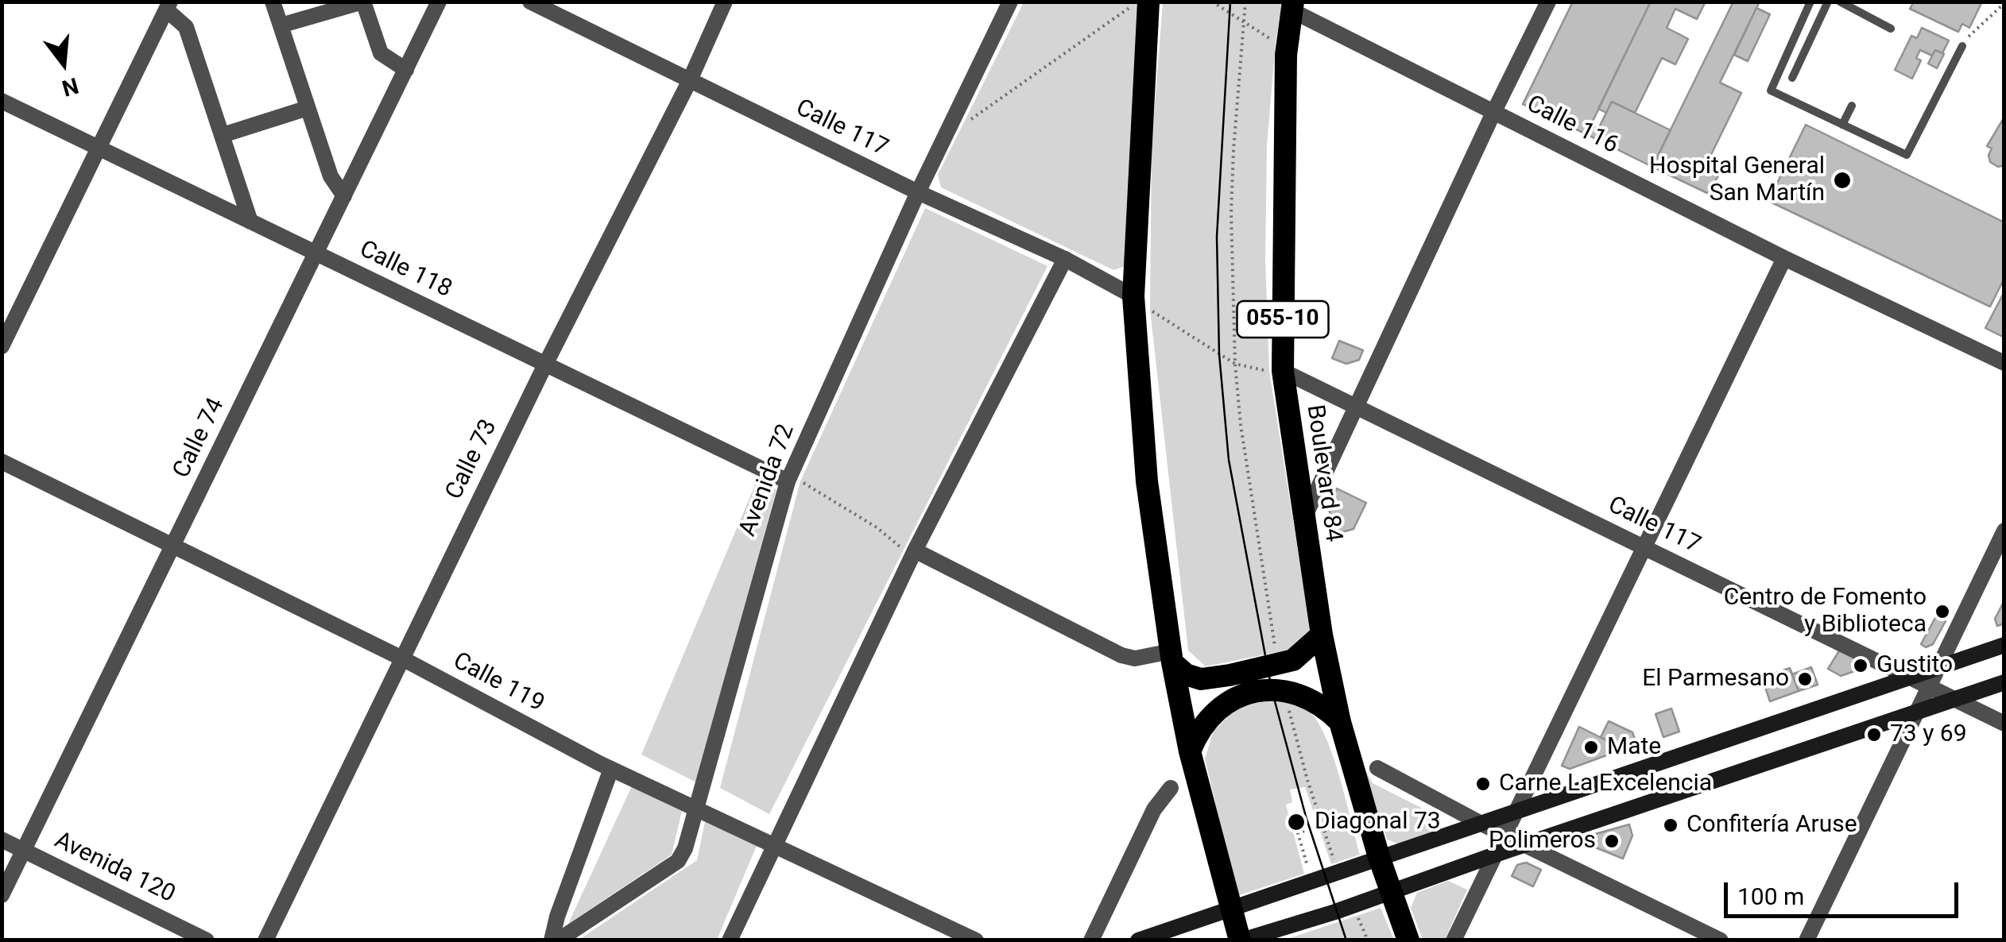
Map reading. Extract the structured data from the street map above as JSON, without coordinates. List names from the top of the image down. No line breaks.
{"streets":{"highway":["055-10","Boulevard 84"],"street":["Calle 116","Calle 117","Calle 118","Calle 74","Calle 73","Avenida 72","Calle 119","Avenida 120"]},"crossings":[["Calle 116","Boulevard 84"],["Calle 117","Calle 73"],["Calle 117","Boulevard 84"],["Calle 117","Avenida 72"],["Calle 118","Calle 74"],["Calle 118","Calle 73"],["Calle 118","Avenida 72"],["Calle 74","Calle 119"],["Calle 74","Avenida 120"],["Calle 73","Calle 119"],["Avenida 72","Calle 119"]],"places":["Hospital General San Martín","Centro de Fomento y Biblioteca","Gustito","El Parmesano","73 y 69","Mate","Carne La Excelencia","Diagonal 73","Confitería Aruse","Polimeros"],"scale_bar":"100 m","north":"bottom"}
